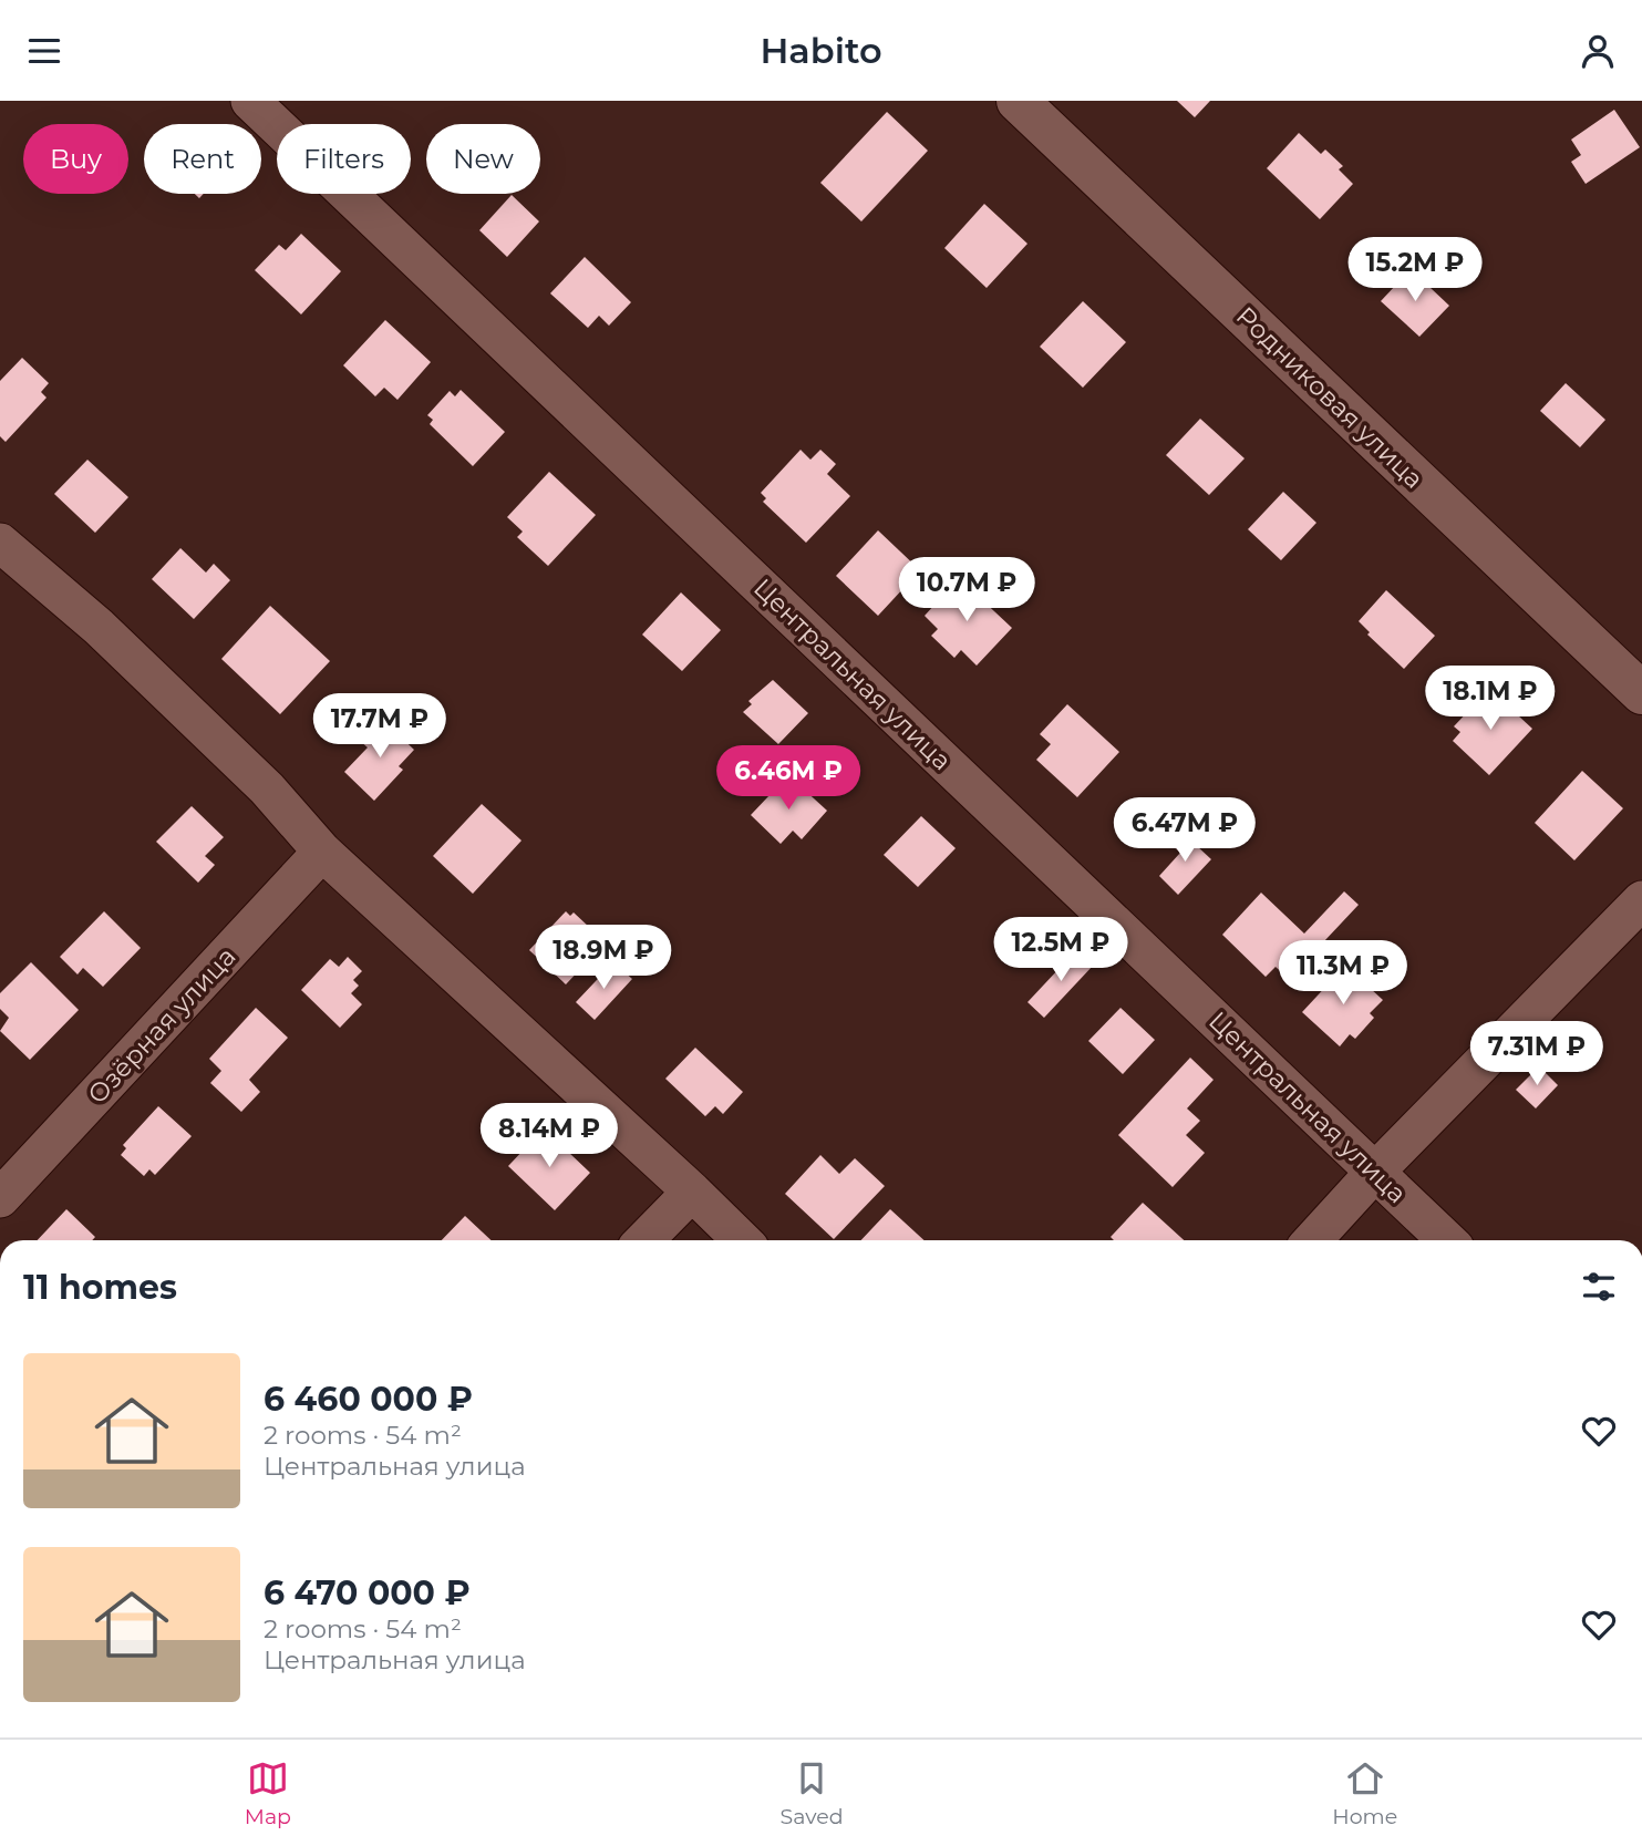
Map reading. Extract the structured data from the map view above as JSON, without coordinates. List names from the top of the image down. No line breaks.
{"streets":{"street":["Родниковая улица","Центральная улица","Озёрная улица"]},"page":{"header":"Habito","chip":["Buy","Rent","Filters","New"],"price":["15.2M ₽","10.7M ₽","18.1M ₽","17.7M ₽","6.46M ₽","6.47M ₽","12.5M ₽","18.9M ₽","11.3M ₽","7.31M ₽","8.14M ₽"],"heading":"11 homes","list":[{"name":"6 460 000 ₽","note":"2 rooms · 54 m² · Центральная улица"},{"name":"6 470 000 ₽","note":"2 rooms · 54 m² · Центральная улица"}],"tabs":["Map","Saved","Home"]}}
